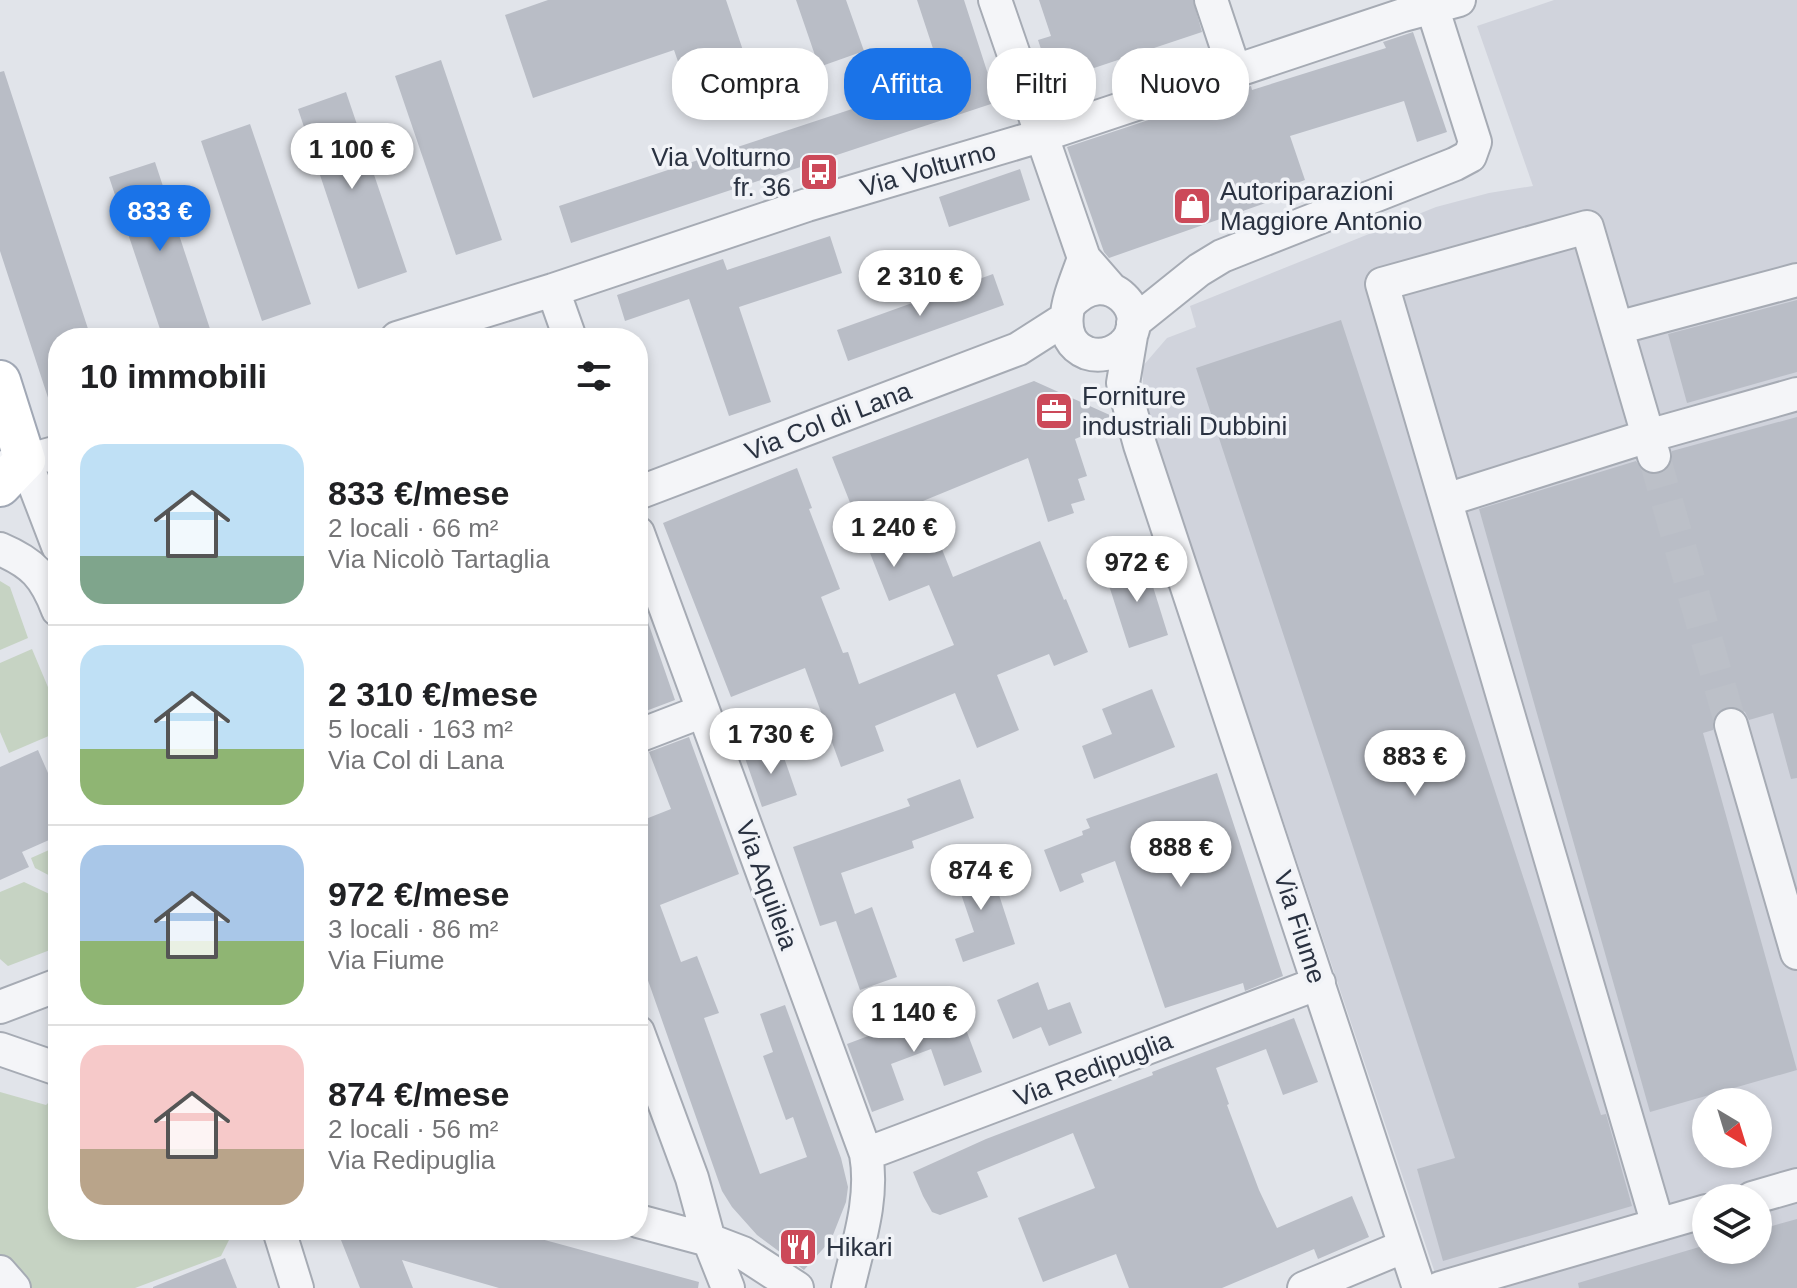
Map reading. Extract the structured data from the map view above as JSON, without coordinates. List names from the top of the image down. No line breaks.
{"streets":{"street":["Via Volturno","Via Col di Lana","Via Aquileia","Via Fiume","Via Redipuglia"]},"crossings":[["Via Col di Lana","Via Fiume"],["Via Aquileia","Via Redipuglia"],["Via Fiume","Via Redipuglia"]],"places":{"bus stop":["Via Volturno fr. 36"],"shop":["Autoriparazioni Maggiore Antonio"],"office":["Forniture industriali Dubbini"],"restaurant":["Hikari"]},"north":"bottom right","page":{"chip":["Compra","Affitta","Filtri","Nuovo"],"price":["1 100 €","833 €","2 310 €","1 240 €","972 €","1 730 €","883 €","888 €","874 €","1 140 €"],"heading":"10 immobili","list":[{"name":"833 €/mese","note":"2 locali · 66 m² · Via Nicolò Tartaglia"},{"name":"2 310 €/mese","note":"5 locali · 163 m² · Via Col di Lana"},{"name":"972 €/mese","note":"3 locali · 86 m² · Via Fiume"},{"name":"874 €/mese","note":"2 locali · 56 m² · Via Redipuglia"}]}}
